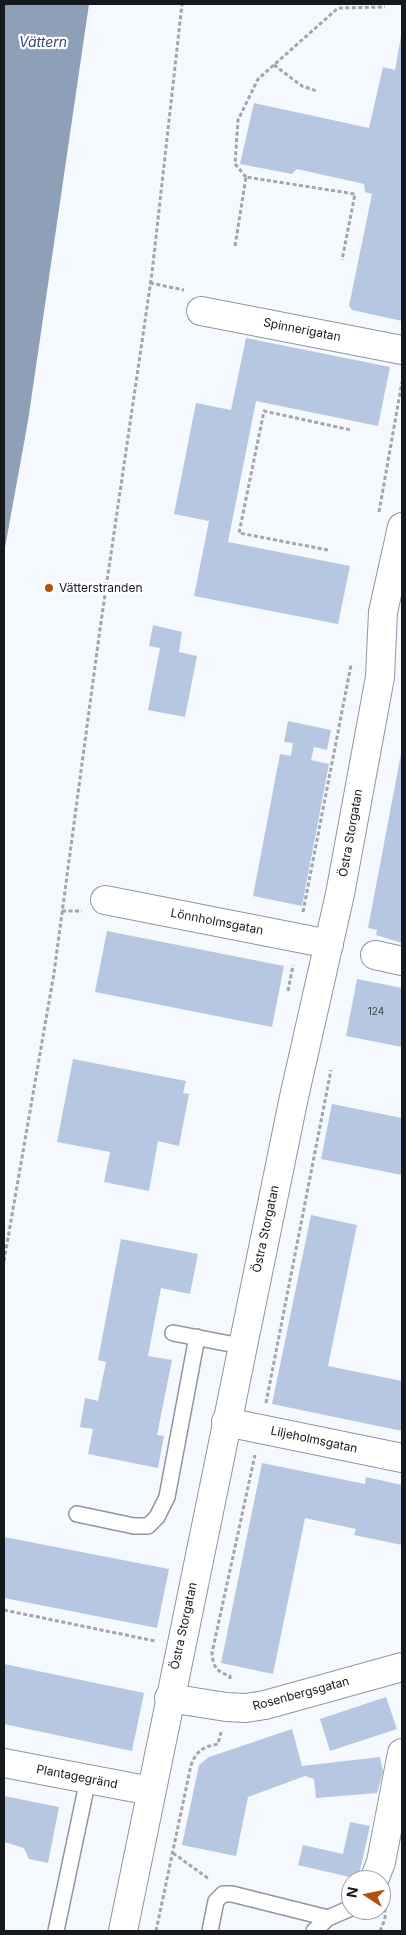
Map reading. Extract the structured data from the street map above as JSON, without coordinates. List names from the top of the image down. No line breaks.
{"streets":{"street":["Spinnerigatan","Östra Storgatan","Lönnholmsgatan","Liljeholmsgatan","Rosenbergsgatan","Plantagegränd"]},"crossings":[["Östra Storgatan","Lönnholmsgatan"],["Östra Storgatan","Liljeholmsgatan"],["Östra Storgatan","Rosenbergsgatan"],["Östra Storgatan","Plantagegränd"]],"water":["Vättern"],"places":["Vätterstranden"],"house_numbers":["124"],"north":"left"}
